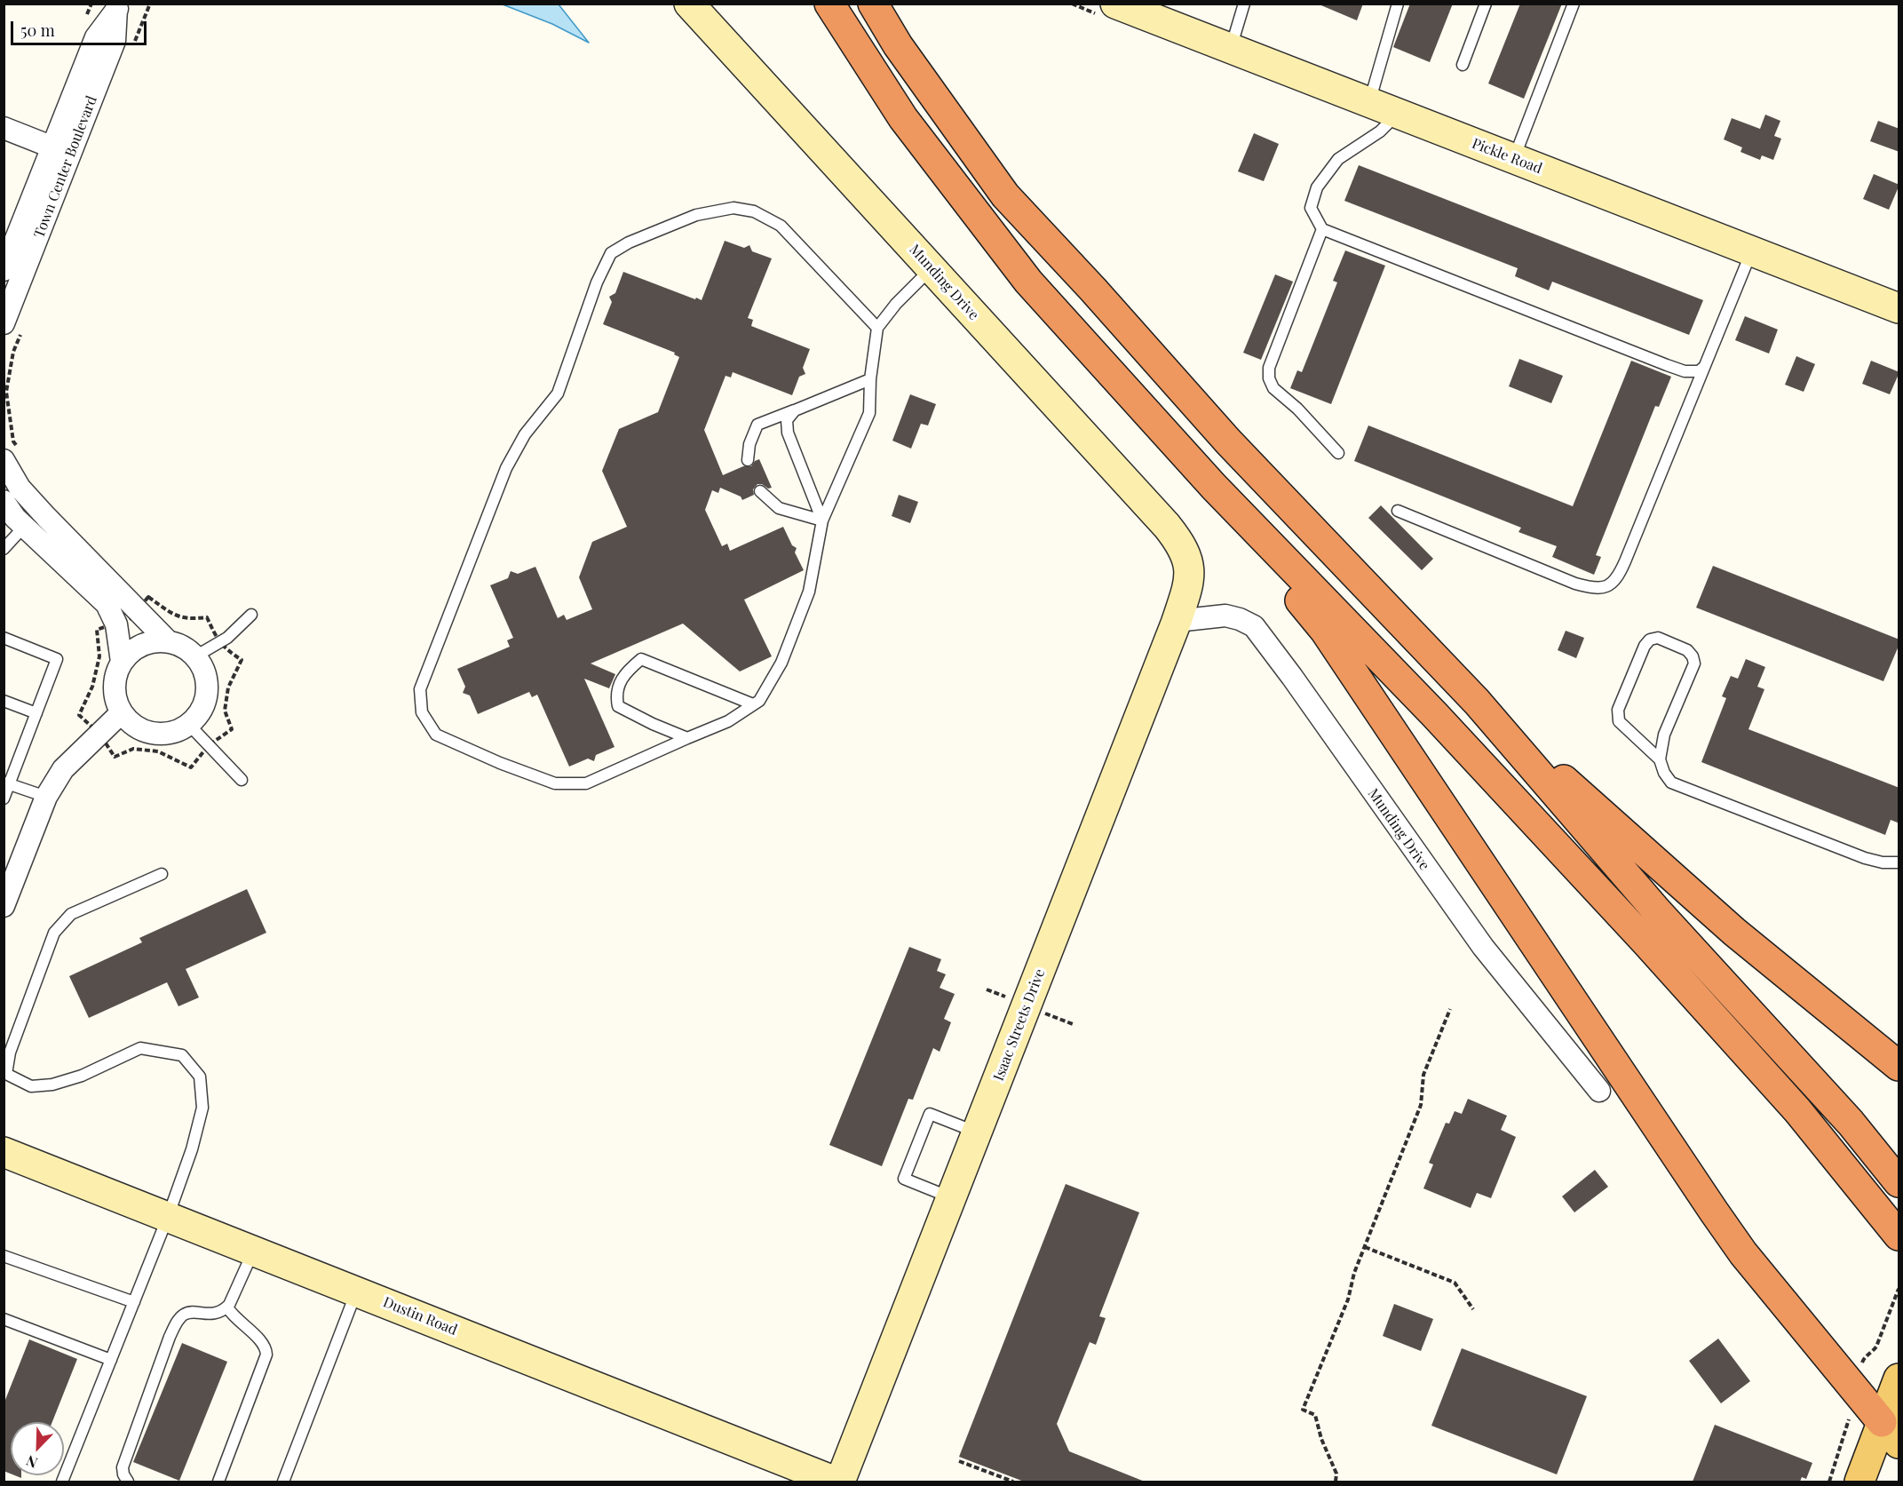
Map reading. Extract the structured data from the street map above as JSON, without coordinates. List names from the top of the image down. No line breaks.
{"streets":{"street":["Pickle Road","Town Center Boulevard","Munding Drive","Isaac Streets Drive","Dustin Road"]},"crossings":[["Munding Drive","Isaac Streets Drive"]],"scale_bar":"50 m","north":"bottom left"}
